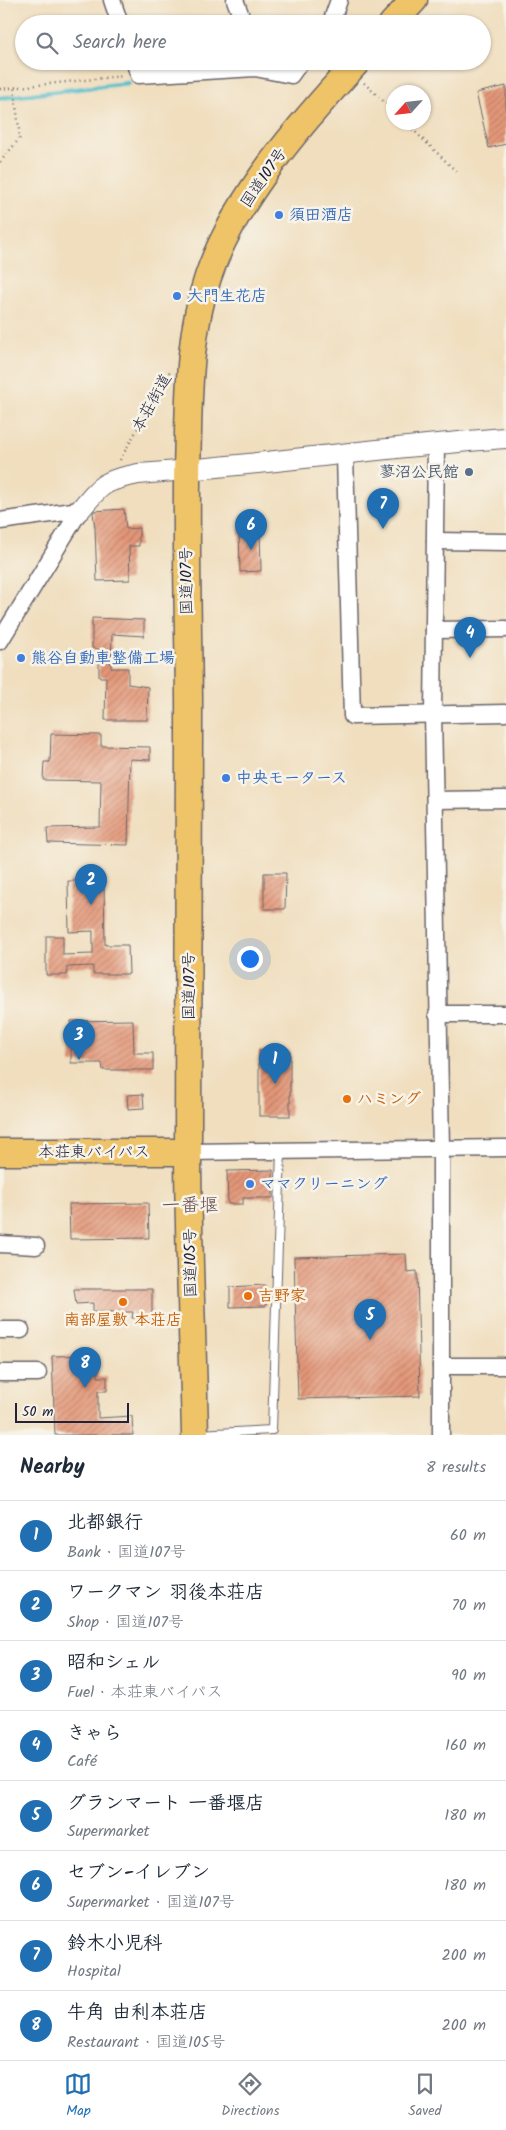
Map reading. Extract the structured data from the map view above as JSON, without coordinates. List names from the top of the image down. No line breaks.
{"streets":{"highway":["国道107号","本荘東バイパス","国道105号"],"path":["本荘街道"]},"crossings":[["国道107号","本荘東バイパス"],["国道107号","国道105号"],["本荘東バイパス","国道105号"]],"districts":["一番堰"],"places":["須田酒店","大門生花店","蓼沼公民館","熊谷自動車整備工場","中央モータース","ハミング","ママクリーニング","吉野家","南部屋敷 本荘店"],"scale_bar":"50 m","north":"bottom left","page":{"search":"Search here","pins":["7","6","4","2","3","1","5","8"],"scale":"50 m","heading":["Nearby","8 results"],"list":[{"mark":"1","name":"北都銀行","note":"Bank · 国道107号","value":"60 m"},{"mark":"2","name":"ワークマン 羽後本荘店","note":"Shop · 国道107号","value":"70 m"},{"mark":"3","name":"昭和シェル","note":"Fuel · 本荘東バイパス","value":"90 m"},{"mark":"4","name":"きゃら","note":"Café","value":"160 m"},{"mark":"5","name":"グランマート 一番堰店","note":"Supermarket","value":"180 m"},{"mark":"6","name":"セブン-イレブン","note":"Supermarket · 国道107号","value":"180 m"},{"mark":"7","name":"鈴木小児科","note":"Hospital","value":"200 m"},{"mark":"8","name":"牛角 由利本荘店","note":"Restaurant · 国道105号","value":"200 m"}],"nav":["Map","Directions","Saved"]}}
